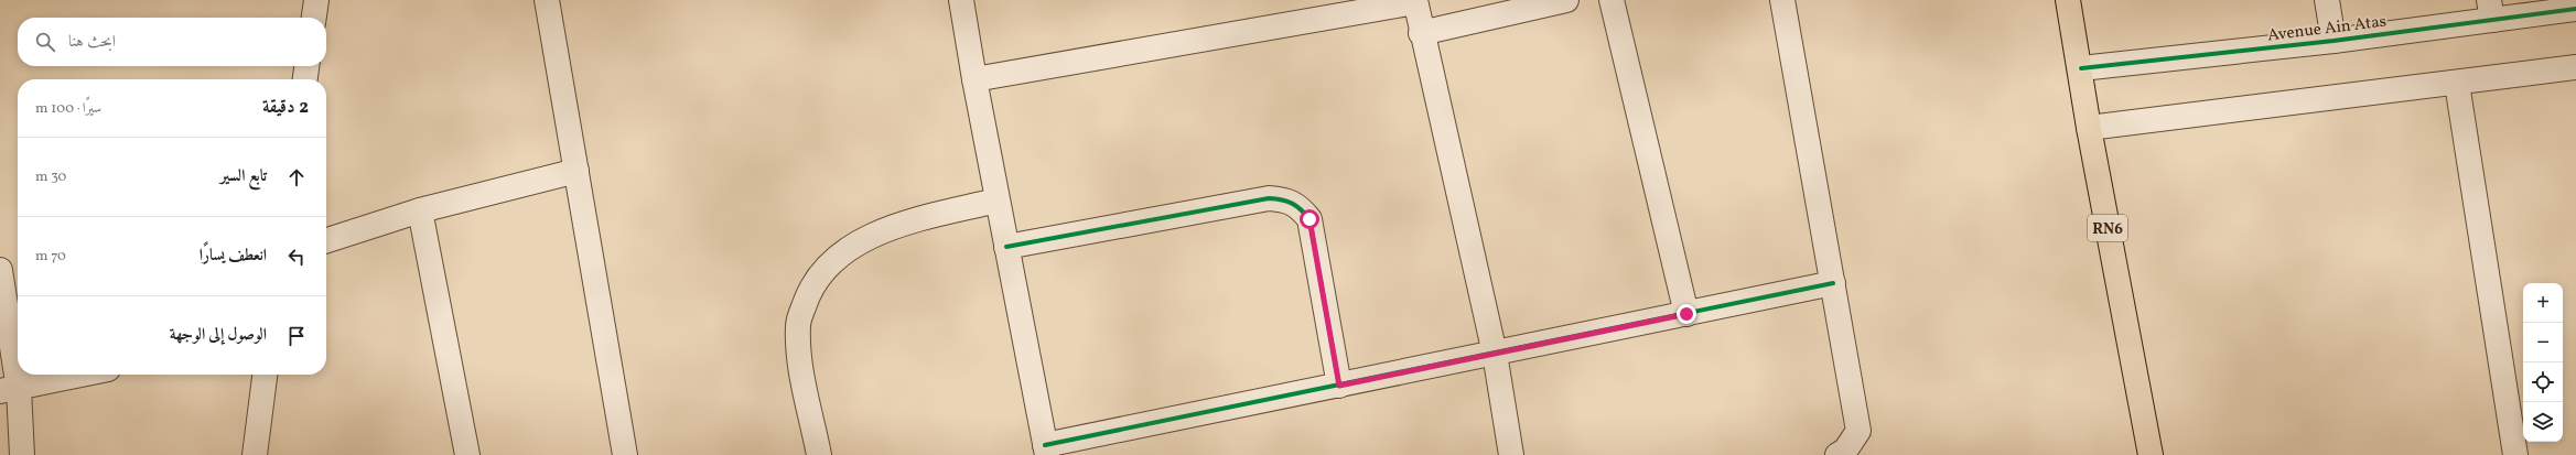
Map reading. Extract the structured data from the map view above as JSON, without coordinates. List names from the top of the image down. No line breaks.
{"streets":{"main road":["RN6"],"street":["Avenue Ain Atas"]},"crossings":[["Avenue Ain Atas","RN6"]],"page":{"search":"ابحث هنا","heading":["2 دقيقة","سيرًا · 100 m"],"list":[["تابع السير","30 m"],["انعطف يسارًا","70 m"],"الوصول إلى الوجهة"],"map_buttons":["+","−"]}}
